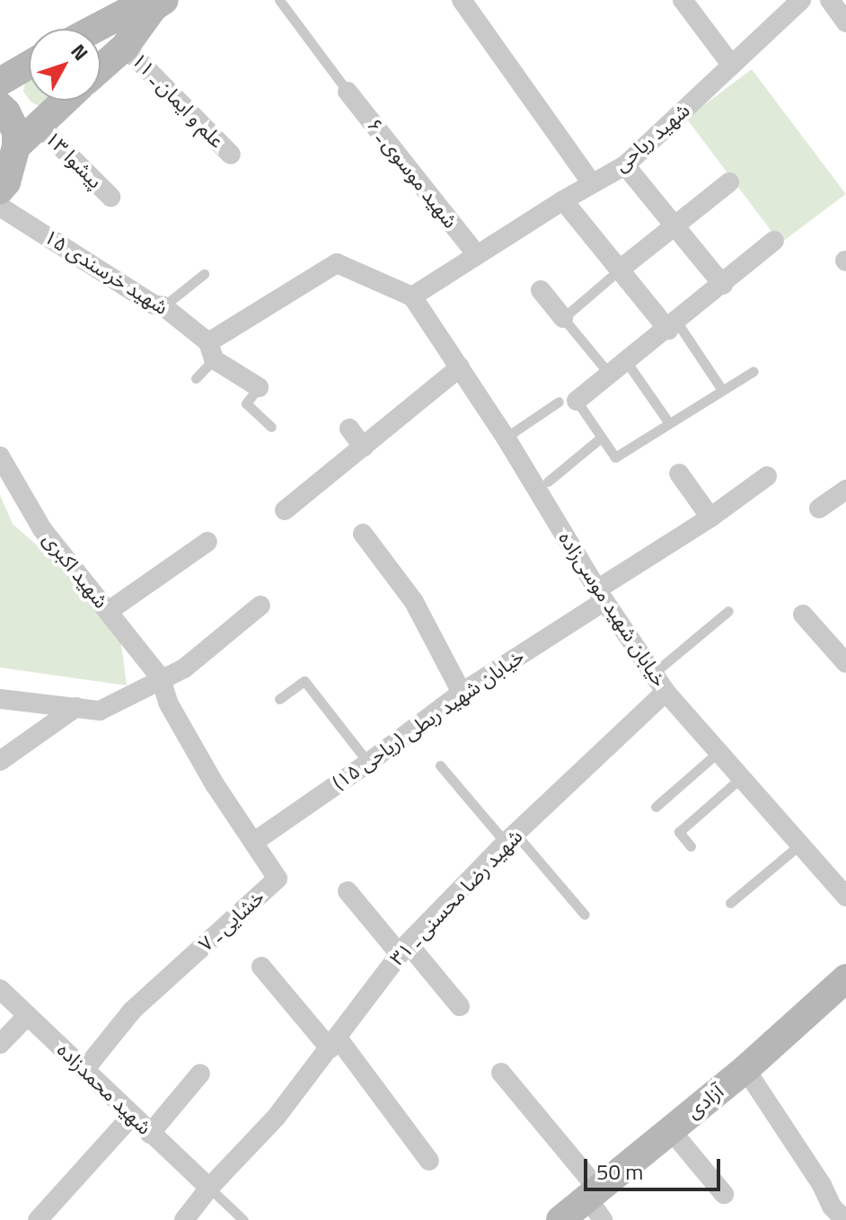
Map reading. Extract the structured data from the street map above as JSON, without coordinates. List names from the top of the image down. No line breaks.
{"streets":{"street":["علم و ایمان ـ ۱۱","شهید ریاحی","پیشوا ۱۳","شهید موسوی ـ ۶","شهید خرسندی ۱۵","شهید اکبری","خیابان شهید موسی‌زاده","خیابان شهید ربطی (ریاحی ۱۵)","شهید رضا محسنی ـ ۳۱","خشایی ـ ۷","شهید محمدزاده","آزادی"]},"crossings":[["شهید ریاحی","شهید موسوی ـ ۶"],["شهید ریاحی","خیابان شهید موسی‌زاده"],["شهید اکبری","خشایی ـ ۷"],["خیابان شهید موسی‌زاده","خیابان شهید ربطی (ریاحی ۱۵)"],["خیابان شهید موسی‌زاده","شهید رضا محسنی ـ ۳۱"],["خیابان شهید ربطی (ریاحی ۱۵)","خشایی ـ ۷"],["شهید رضا محسنی ـ ۳۱","شهید محمدزاده"],["خشایی ـ ۷","شهید محمدزاده"]],"scale_bar":"50 m","north":"top right"}
